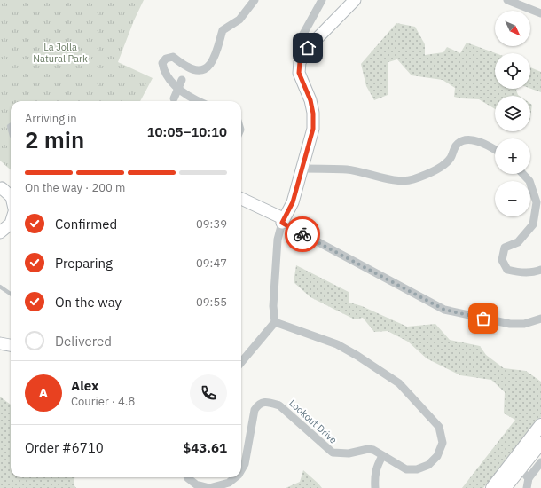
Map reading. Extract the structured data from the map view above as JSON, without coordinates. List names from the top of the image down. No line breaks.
{"streets":{"street":["Lookout Drive"]},"parks":["La Jolla Natural Park"],"north":"bottom right","page":{"map_buttons":["+","−"],"heading":["2 min","Arriving in","10:05–10:10"],"panel":["Alex","Courier · 4.8","Order #6710","$43.61"],"bar":"On the way · 200 m","list":[["Confirmed","09:39"],["Preparing","09:47"],["On the way","09:55"],"Delivered"],"round":"A"}}
